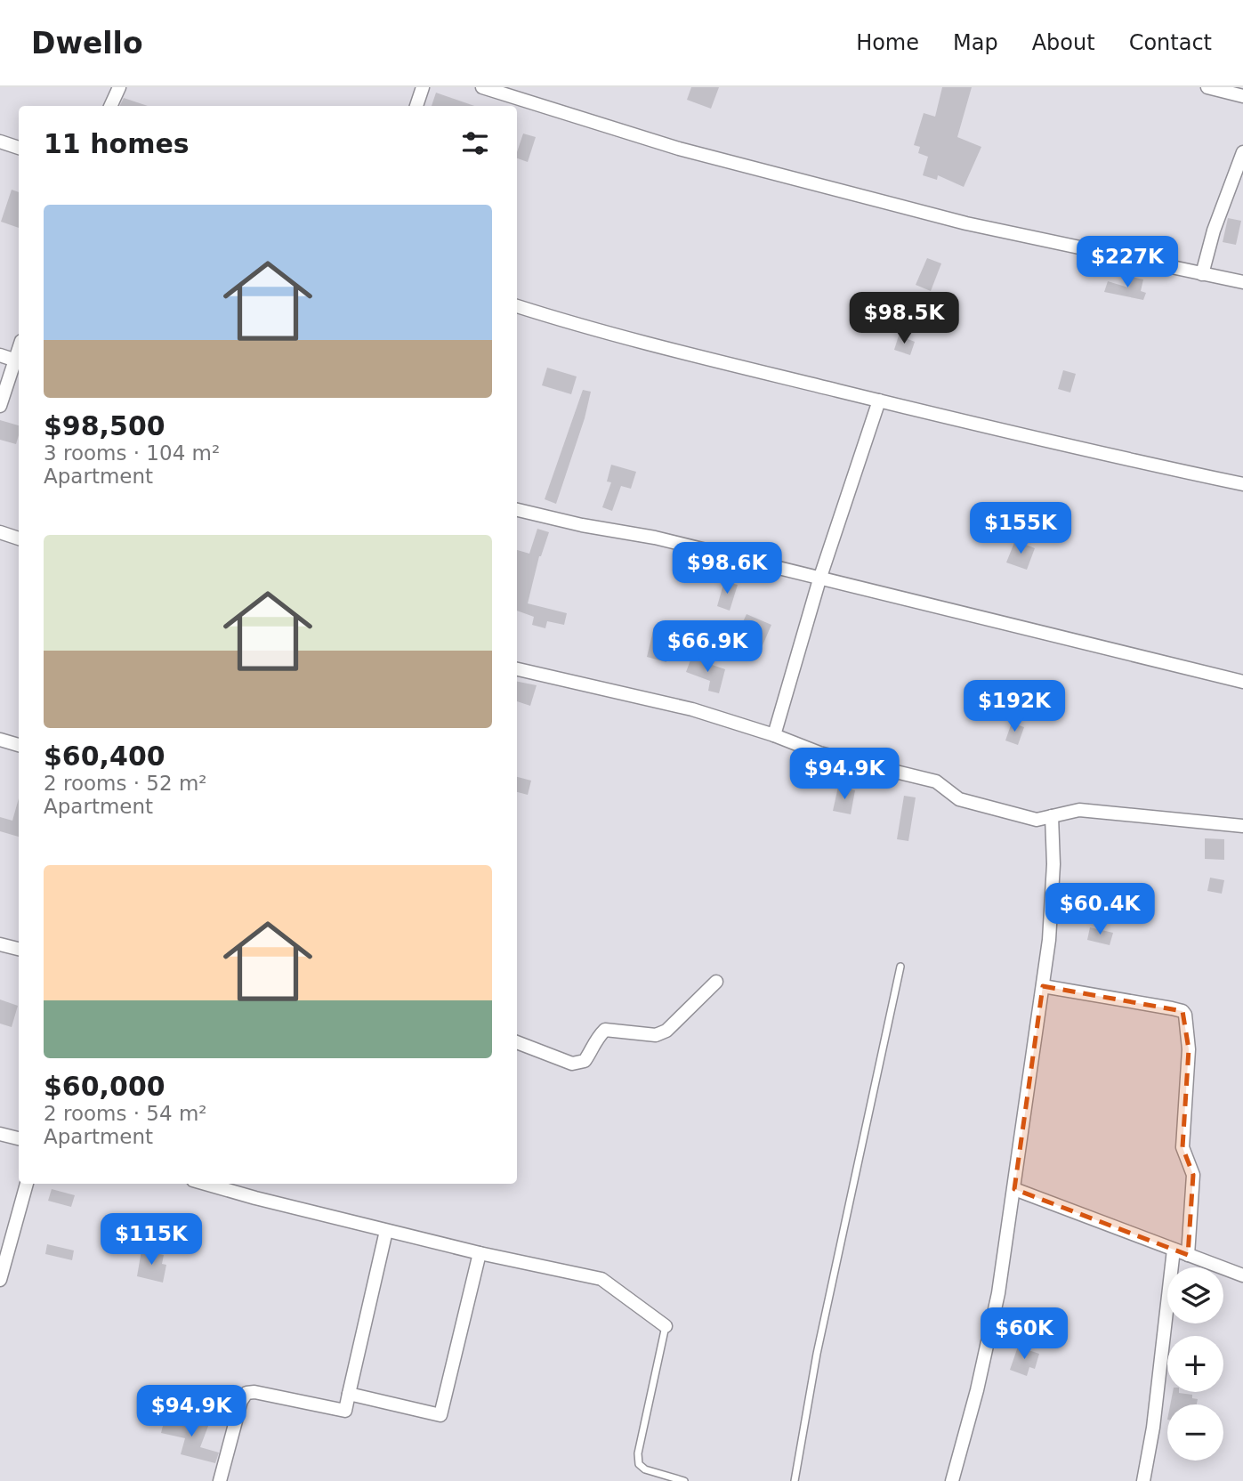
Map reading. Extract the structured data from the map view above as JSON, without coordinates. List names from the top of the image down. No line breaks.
{"page":{"header":"Dwello","nav":["Home","Map","About","Contact"],"heading":"11 homes","list":[{"name":"$98,500","note":"3 rooms · 104 m² · Apartment"},{"name":"$60,400","note":"2 rooms · 52 m² · Apartment"},{"name":"$60,000","note":"2 rooms · 54 m² · Apartment"}],"price":["$227K","$98.5K","$155K","$98.6K","$66.9K","$192K","$94.9K","$60.4K","$115K","$60K","$94.9K"],"map_buttons":["+","−"]}}
